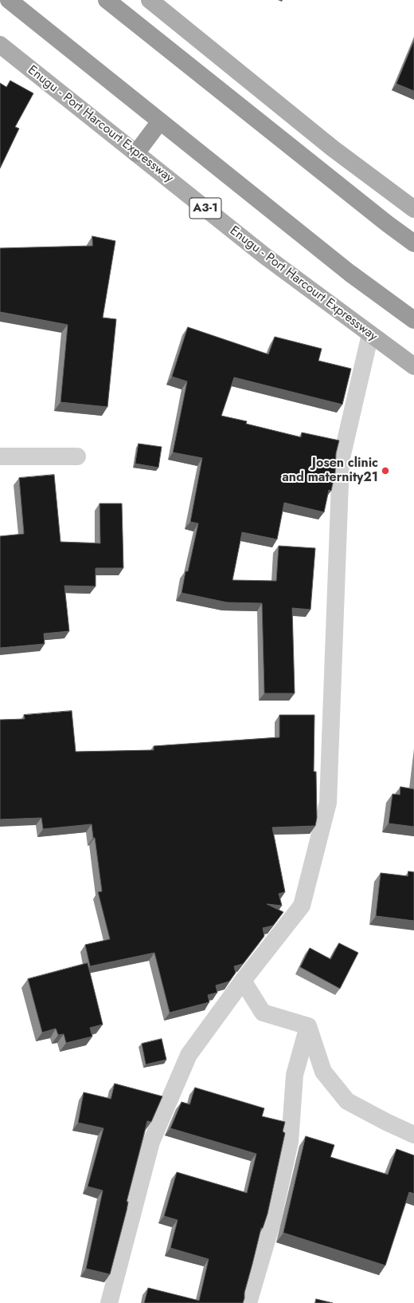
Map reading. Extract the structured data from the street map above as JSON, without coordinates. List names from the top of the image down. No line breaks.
{"streets":{"main road":["Enugu - Port Harcourt Expressway","A3-1"]},"places":["Josen clinic and maternity21"]}
